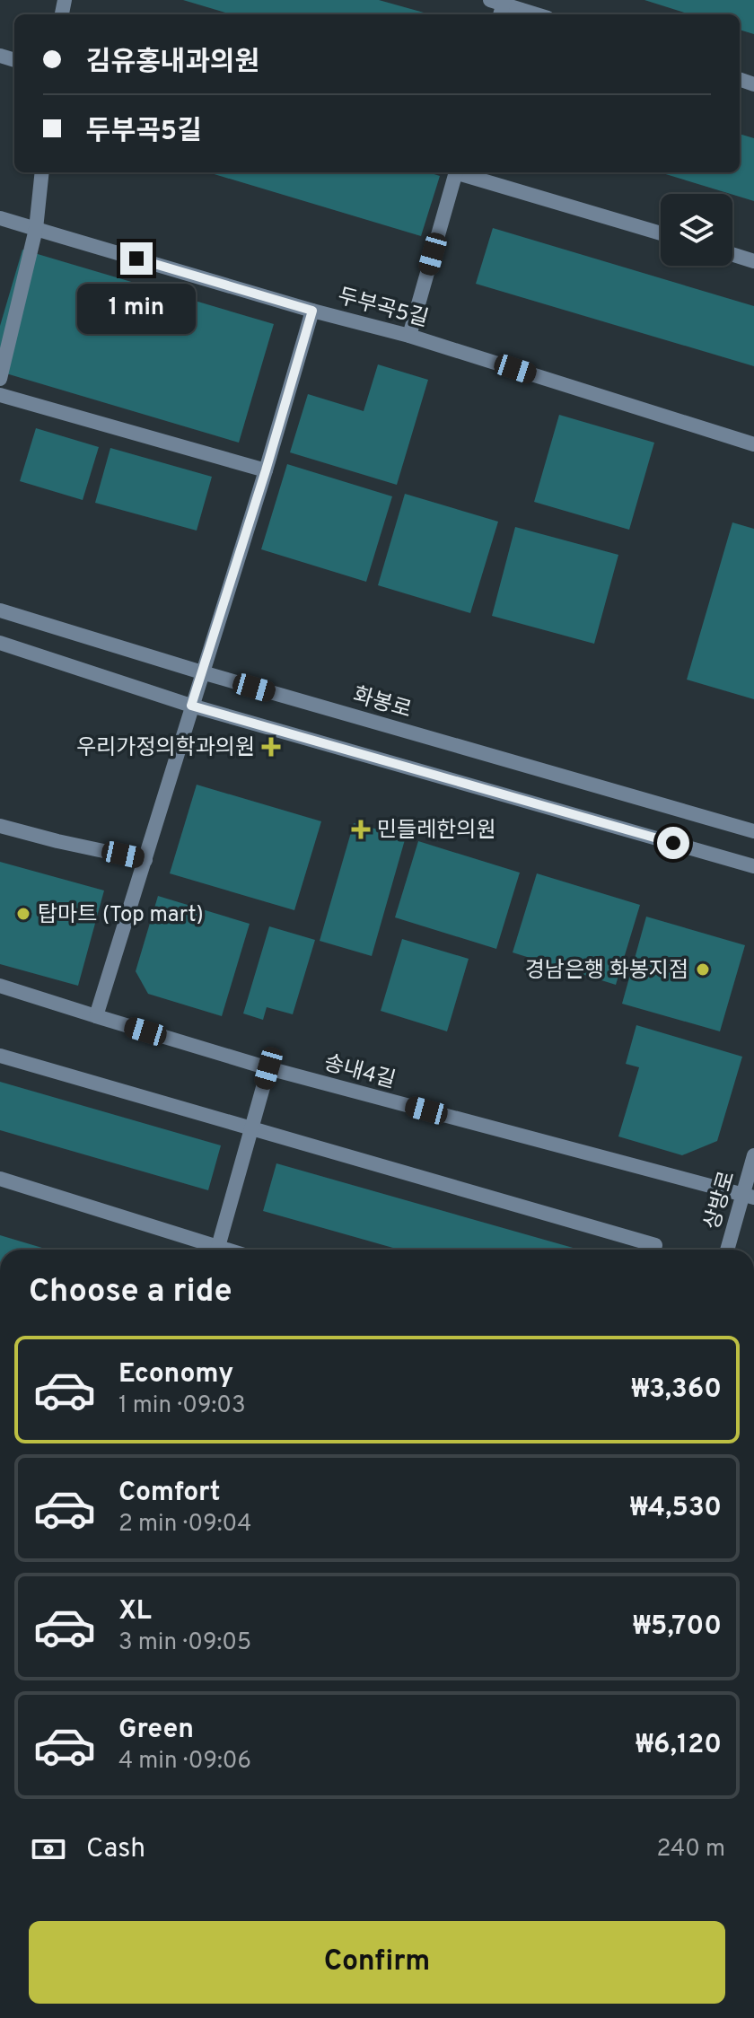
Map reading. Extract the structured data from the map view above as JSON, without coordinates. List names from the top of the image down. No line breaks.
{"streets":{"street":["두부곡5길","화봉로","송내4길","상방로"]},"crossings":[["송내4길","상방로"]],"places":{"health":["우리가정의학과의원","민들레한의원"],"other":["탑마트 (Top mart)","경남은행 화봉지점"]},"page":{"banner":["김유홍내과의원","두부곡5길"],"bubble":"1 min","heading":"Choose a ride","list":[{"name":"Economy","note":"1 min · 09:03","value":"₩3,360"},{"name":"Comfort","note":"2 min · 09:04","value":"₩4,530"},{"name":"XL","note":"3 min · 09:05","value":"₩5,700"},{"name":"Green","note":"4 min · 09:06","value":"₩6,120"}],"pay":["Cash","240 m"],"buttons":"Confirm"}}
